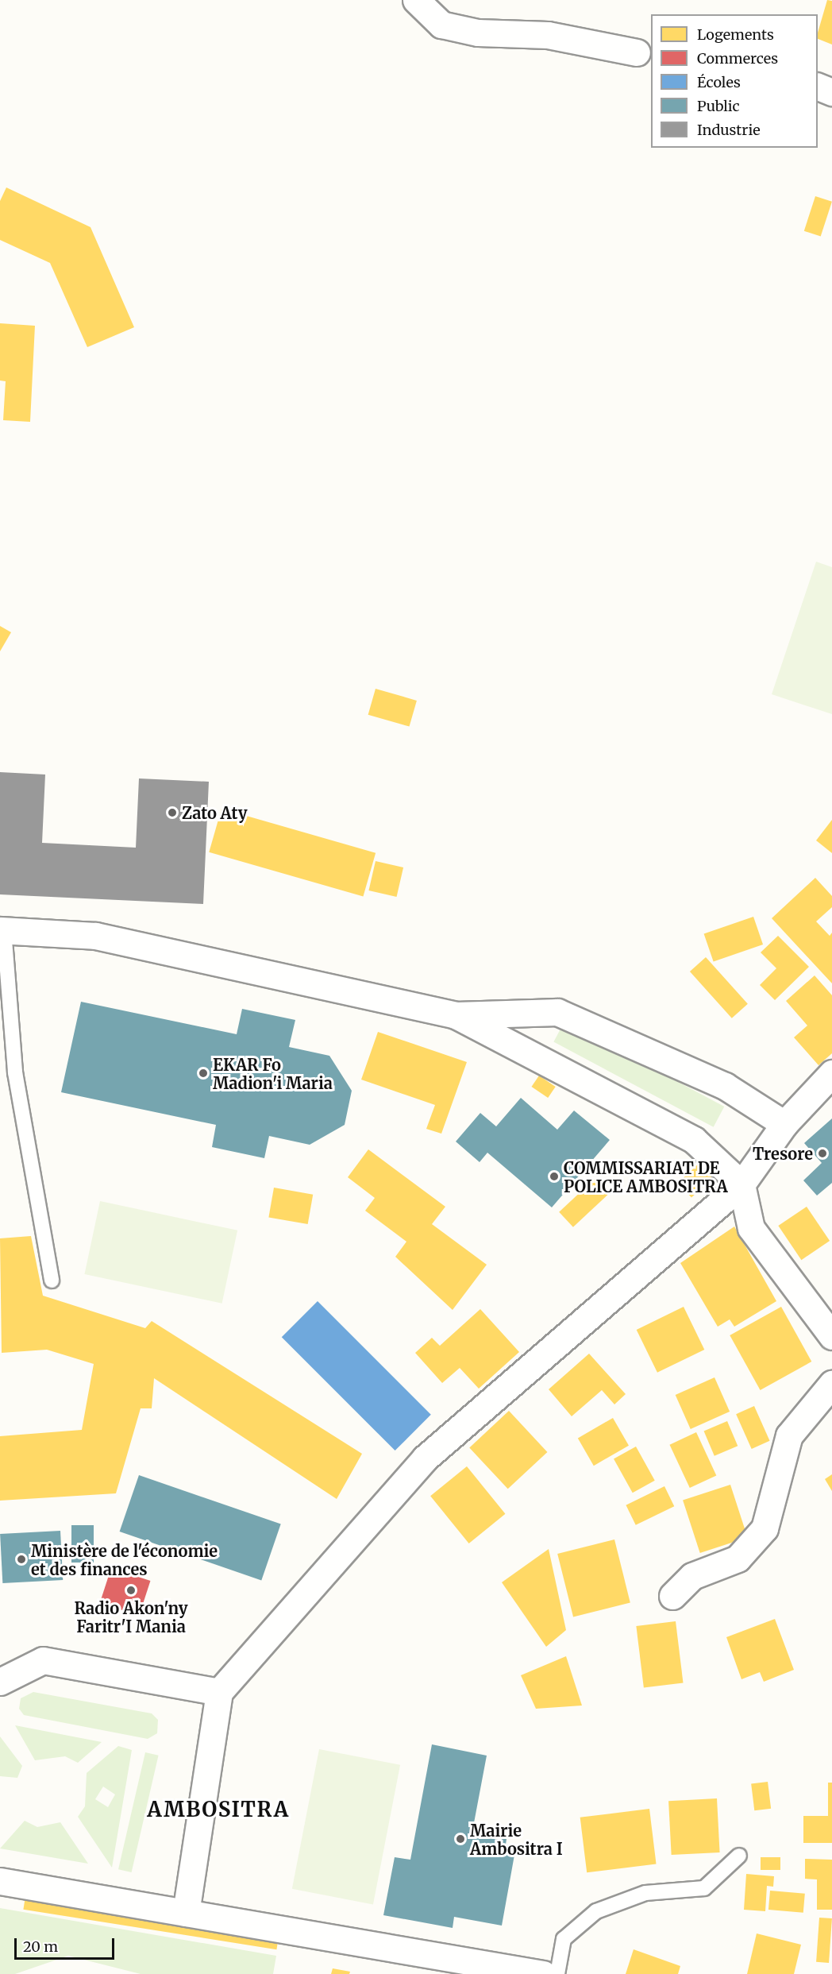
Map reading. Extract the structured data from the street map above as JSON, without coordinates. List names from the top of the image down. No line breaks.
{"districts":["AMBOSITRA"],"places":["Zato Aty","EKAR Fo Madion'i Maria","Tresore","COMMISSARIAT DE POLICE AMBOSITRA","Ministère de l'économie et des finances","Radio Akon'ny Faritr'I Mania","Mairie Ambositra I"],"legend":["Logements","Commerces","Écoles","Public","Industrie"],"scale_bar":"20 m"}
